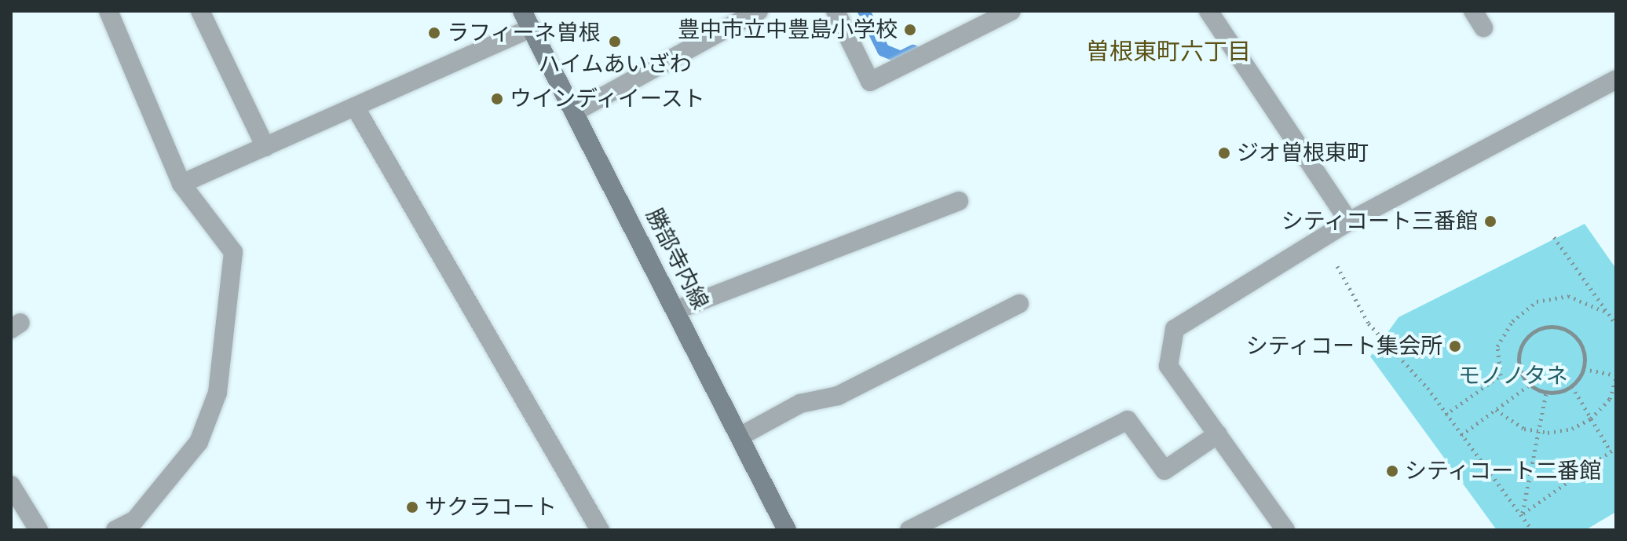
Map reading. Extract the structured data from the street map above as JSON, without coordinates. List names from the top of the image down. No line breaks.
{"streets":{"street":["勝部寺内線"]},"districts":["曽根東町六丁目"],"parks":["モノノタネ"],"places":["豊中市立中豊島小学校","ラフィーネ曽根","ハイムあいざわ","ウインディイースト","ジオ曽根東町","シティコート三番館","シティコート集会所","シティコート二番館","サクラコート"]}
